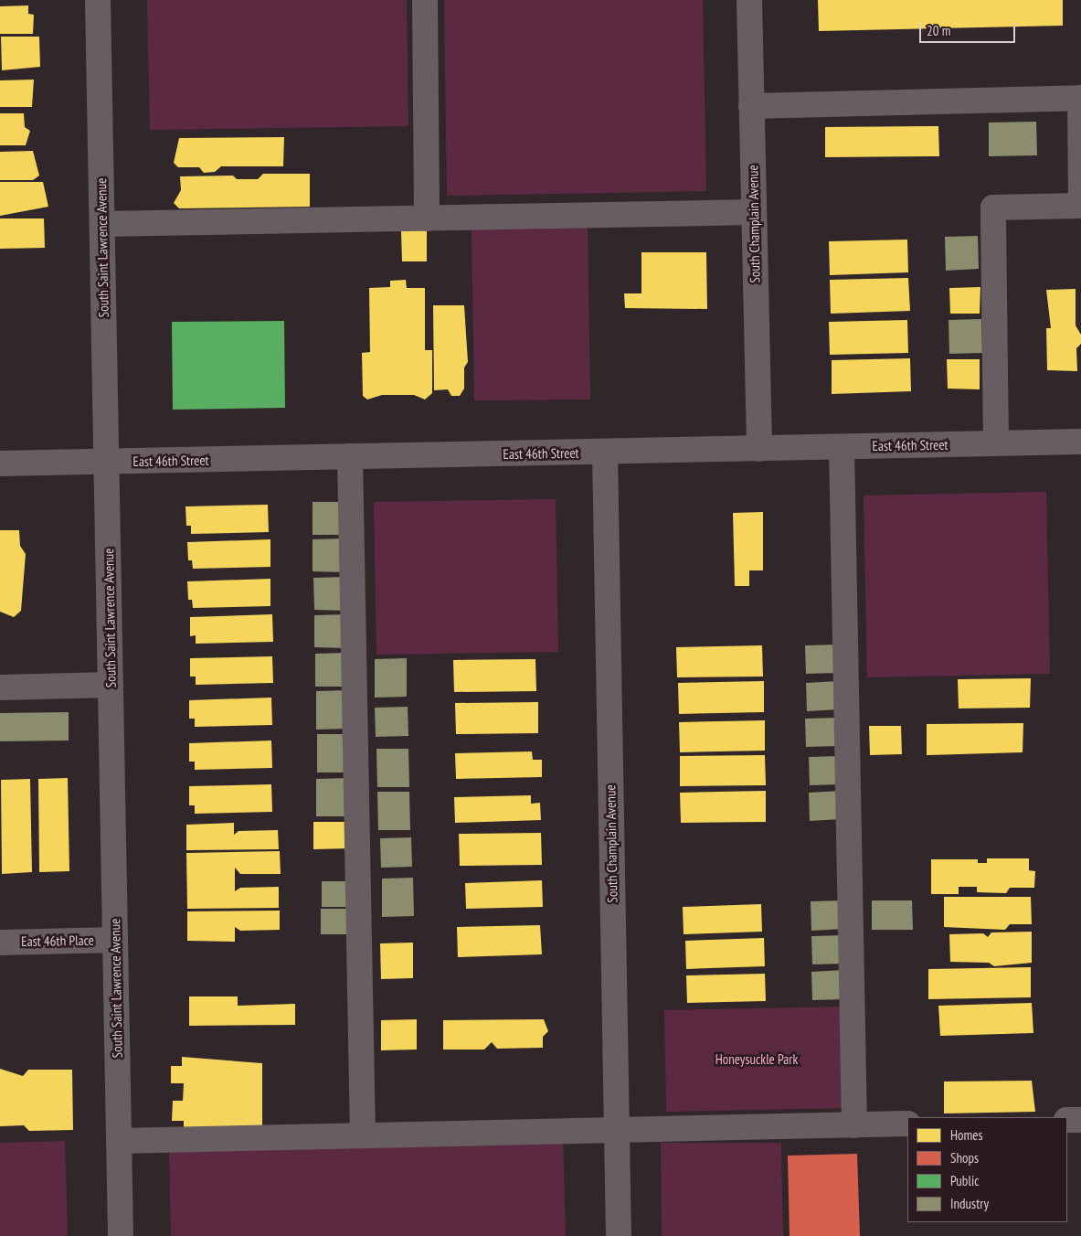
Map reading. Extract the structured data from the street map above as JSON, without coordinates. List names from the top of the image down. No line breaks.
{"streets":{"street":["South Champlain Avenue","South Saint Lawrence Avenue","East 46th Street","East 46th Place"]},"crossings":[["South Champlain Avenue","East 46th Street"],["South Saint Lawrence Avenue","East 46th Street"],["South Saint Lawrence Avenue","East 46th Place"]],"parks":["Honeysuckle Park"],"legend":["Homes","Shops","Public","Industry"],"scale_bar":"20 m"}
